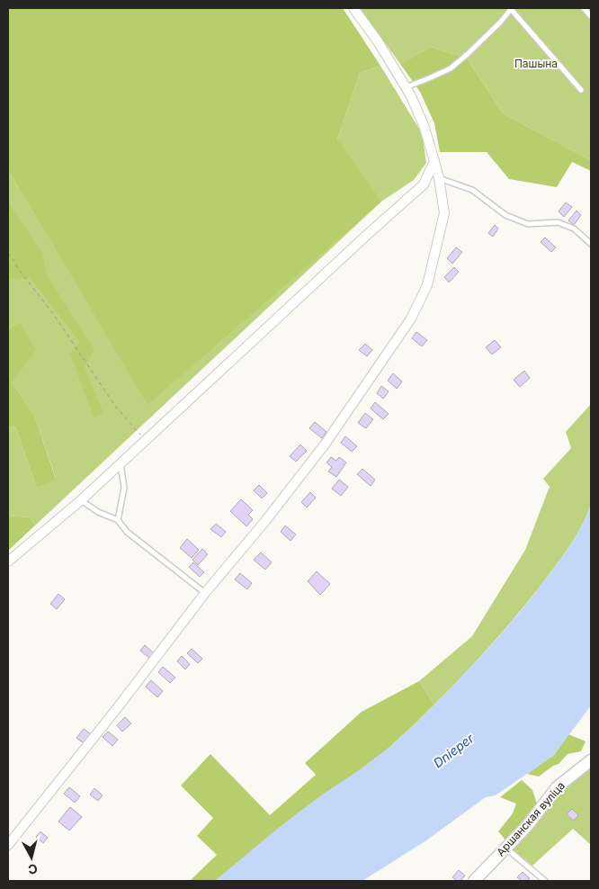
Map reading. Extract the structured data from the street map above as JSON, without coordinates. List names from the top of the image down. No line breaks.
{"streets":{"street":["Аршанская вуліца"]},"water":["Dnieper"],"parks":["Пашына"],"north":"bottom"}
